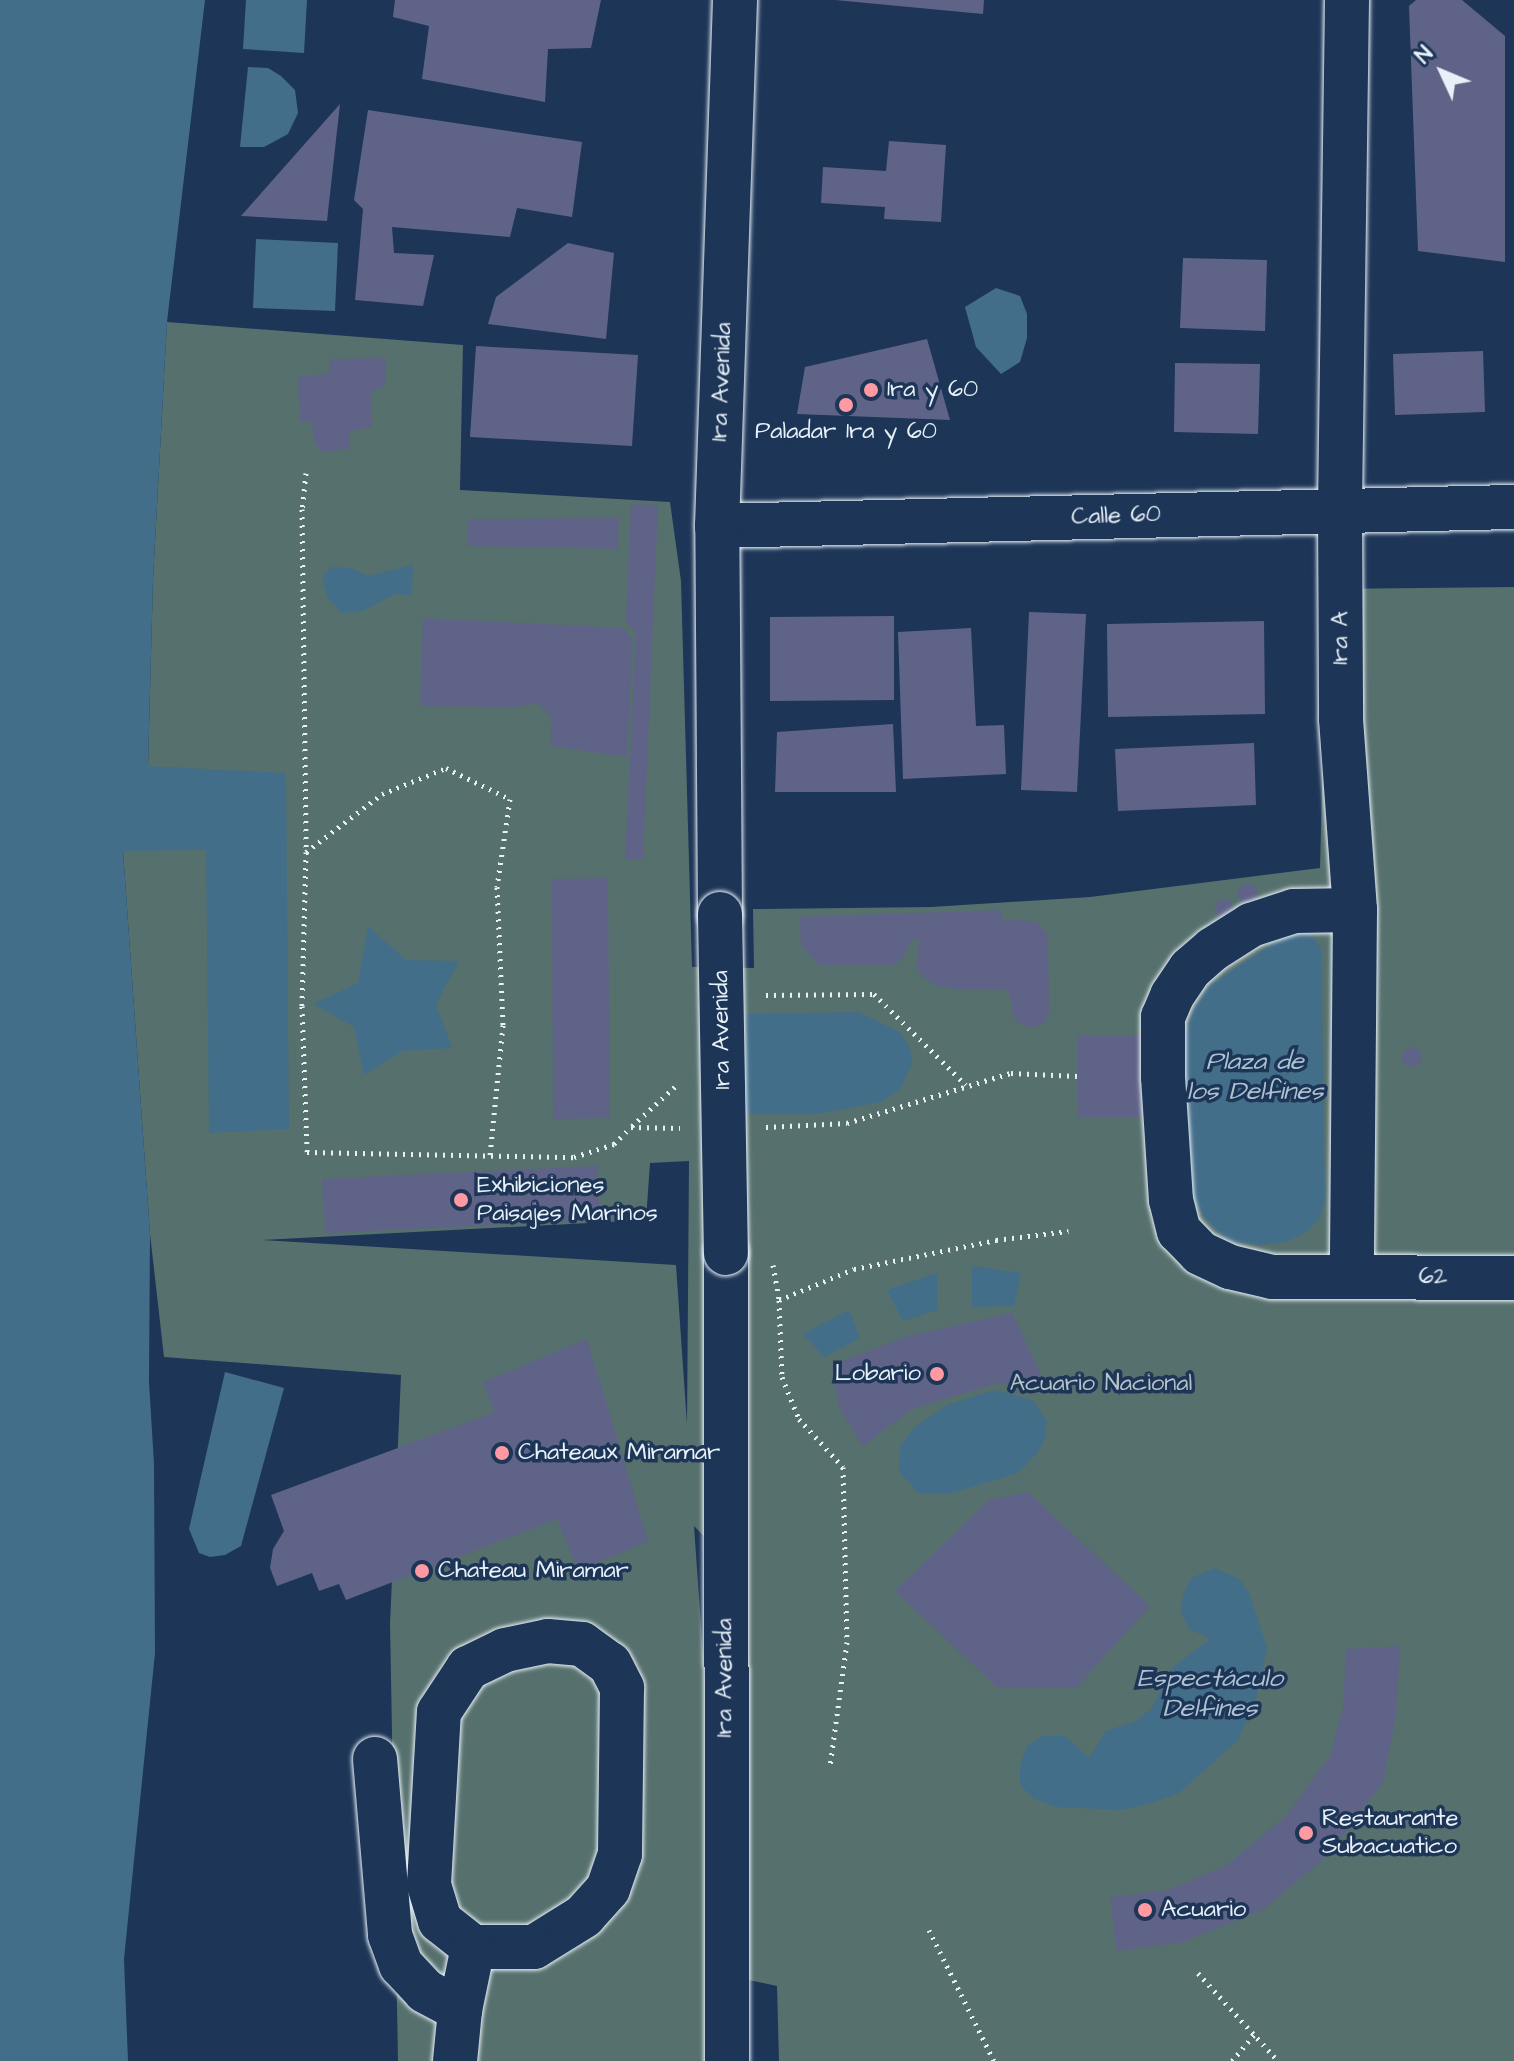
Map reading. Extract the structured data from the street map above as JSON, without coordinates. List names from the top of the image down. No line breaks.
{"streets":{"street":["1ra Avenida","Calle 60","1ra A","62"]},"crossings":[["1ra Avenida","Calle 60"],["Calle 60","1ra A"],["1ra A","62"]],"water":["Plaza de los Delfines","Espectáculo Delfines"],"parks":["Acuario Nacional"],"places":["1ra y 60","Paladar 1ra y 60","Exhibiciones Paisajes Marinos","Lobario","Chateaux Miramar","Chateau Miramar","Restaurante Subacuatico","Acuario"],"north":"top left"}
